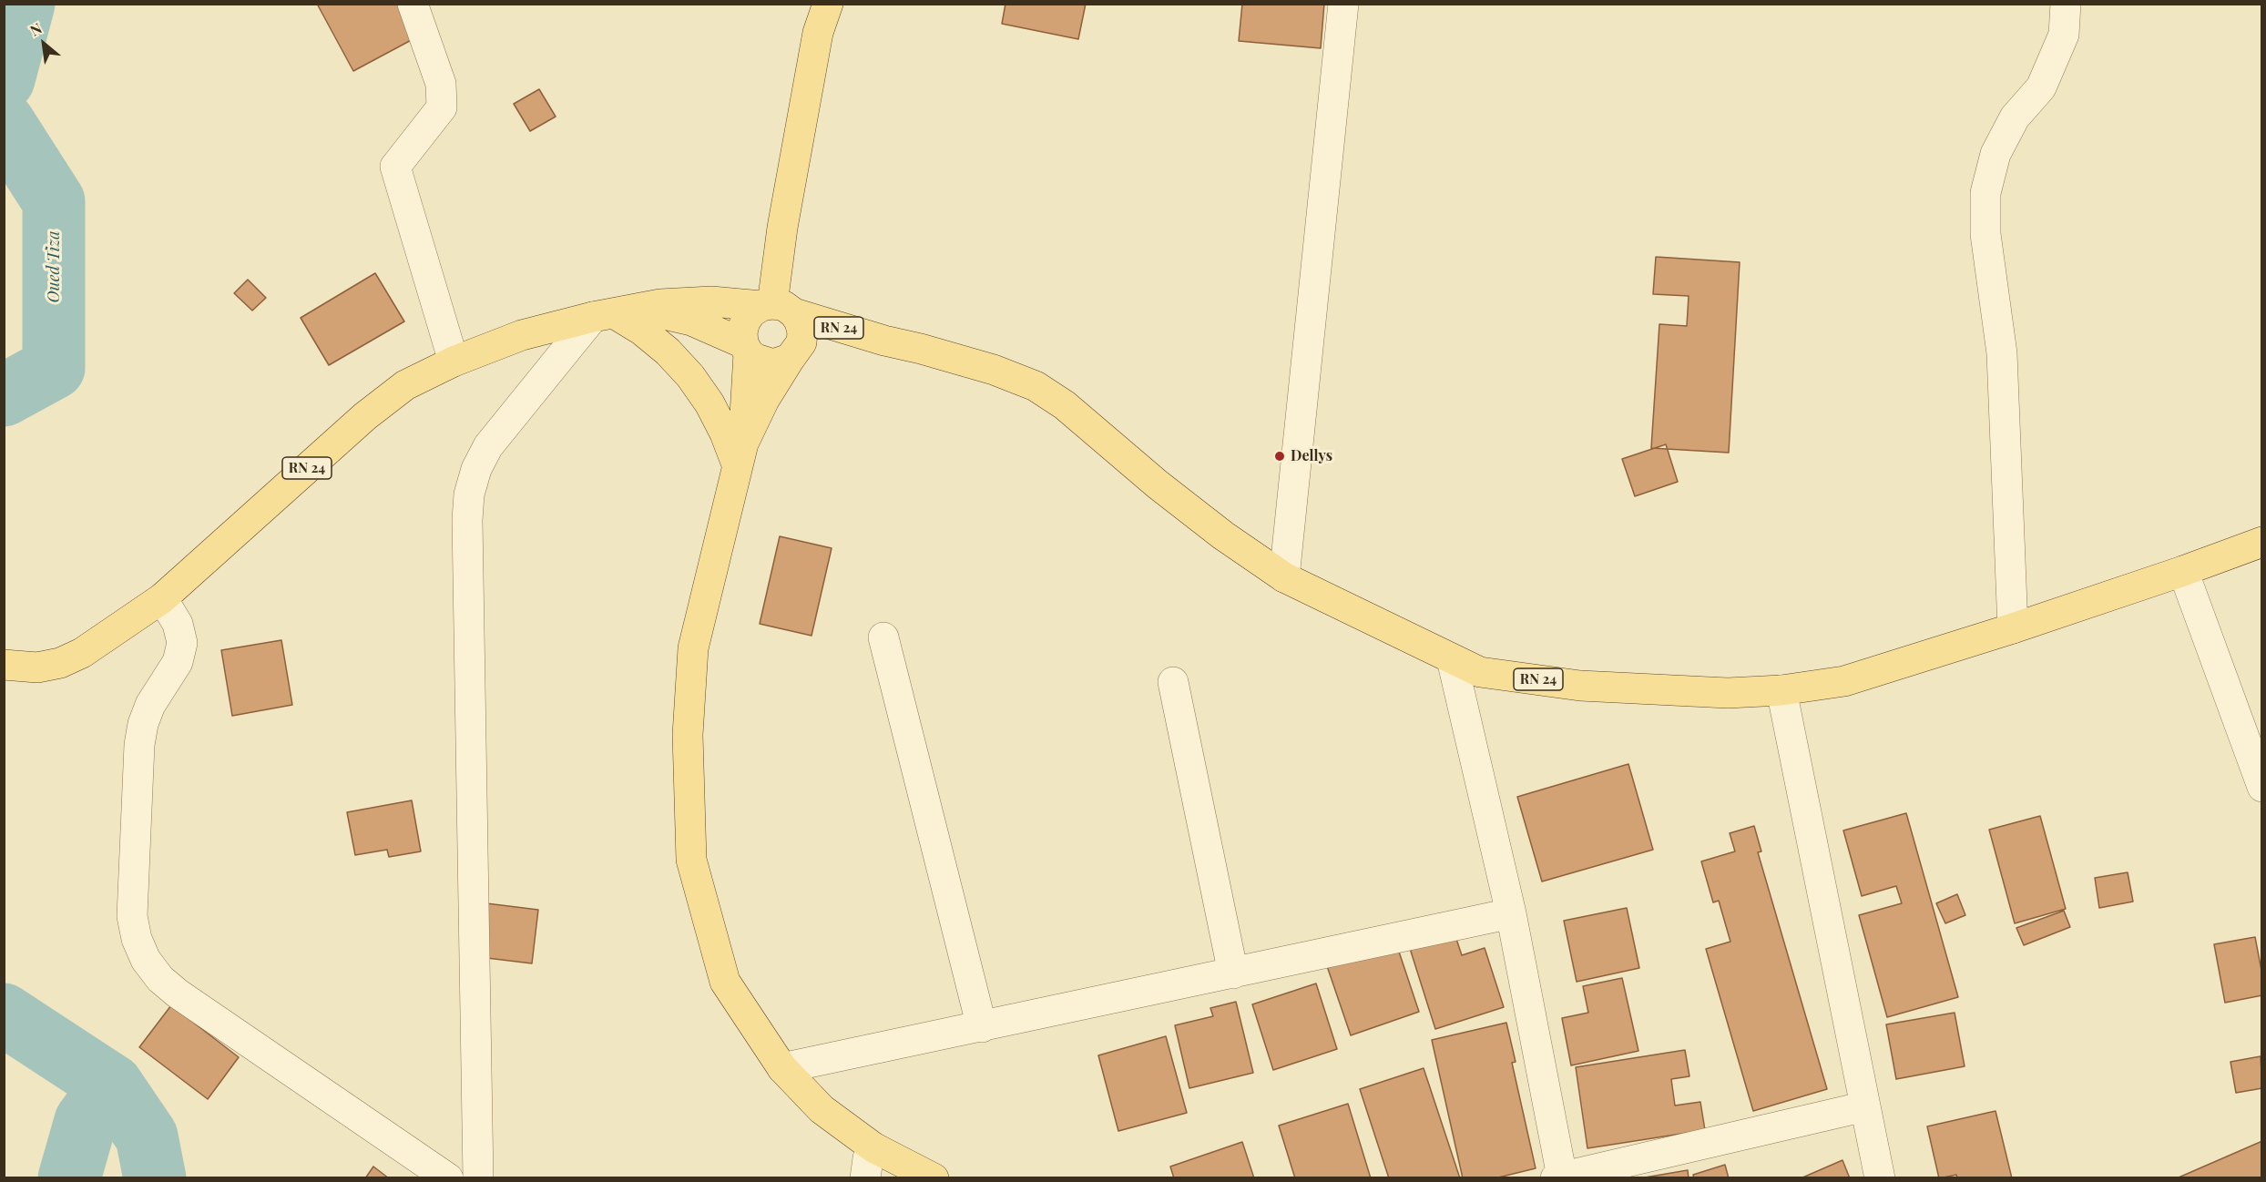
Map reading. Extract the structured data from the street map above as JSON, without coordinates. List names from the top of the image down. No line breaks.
{"streets":{"main road":["RN 24"]},"water":["Oued Tiza"],"places":["Dellys"],"north":"top left"}
